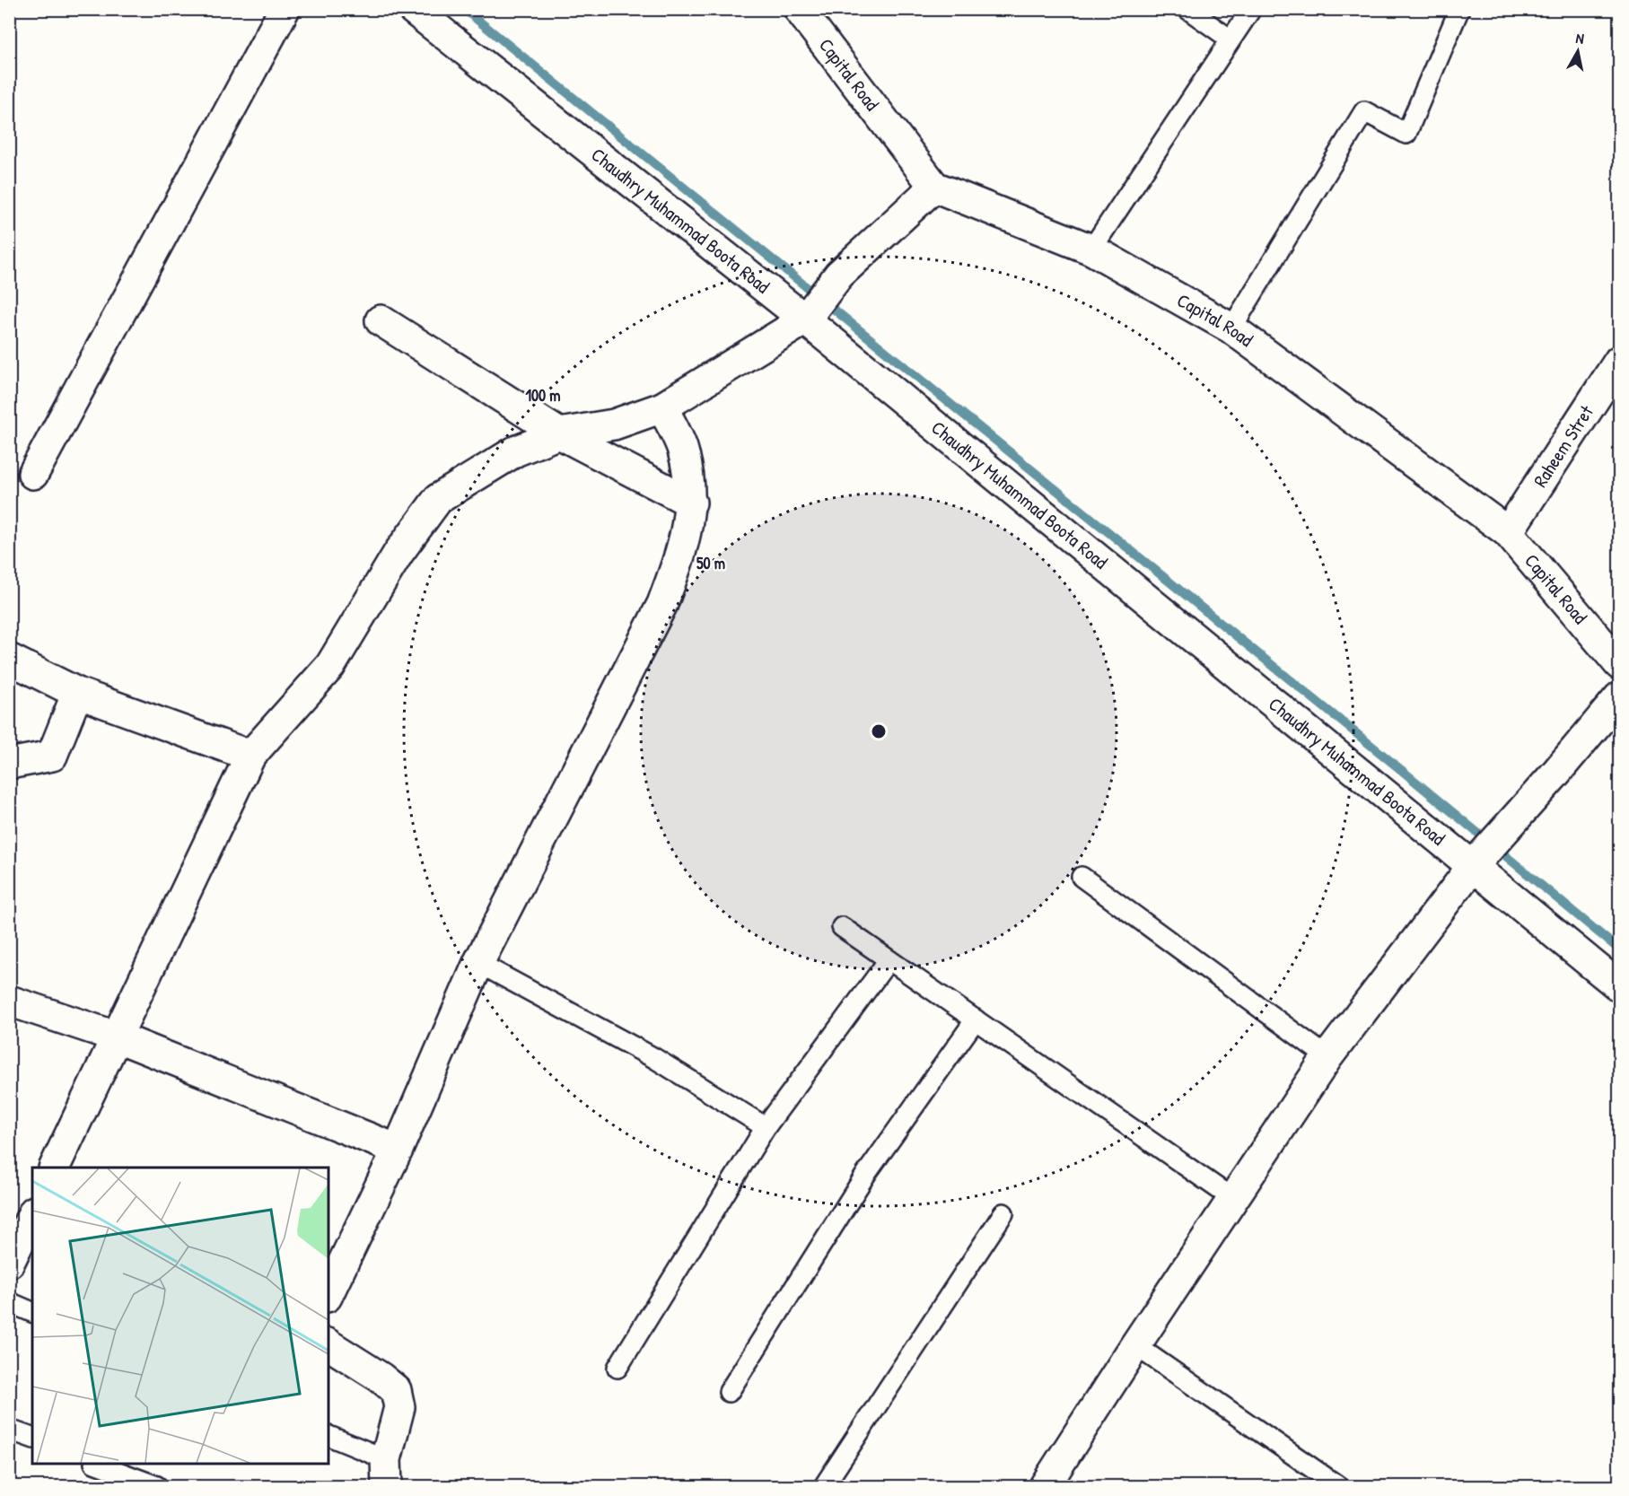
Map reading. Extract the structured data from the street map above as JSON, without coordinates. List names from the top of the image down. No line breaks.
{"streets":{"street":["Capital Road","Chaudhry Muhammad Boota Road","Raheem Stret"]},"crossings":[["Capital Road","Raheem Stret"]],"north":"top","rings":["100 m","50 m"]}
